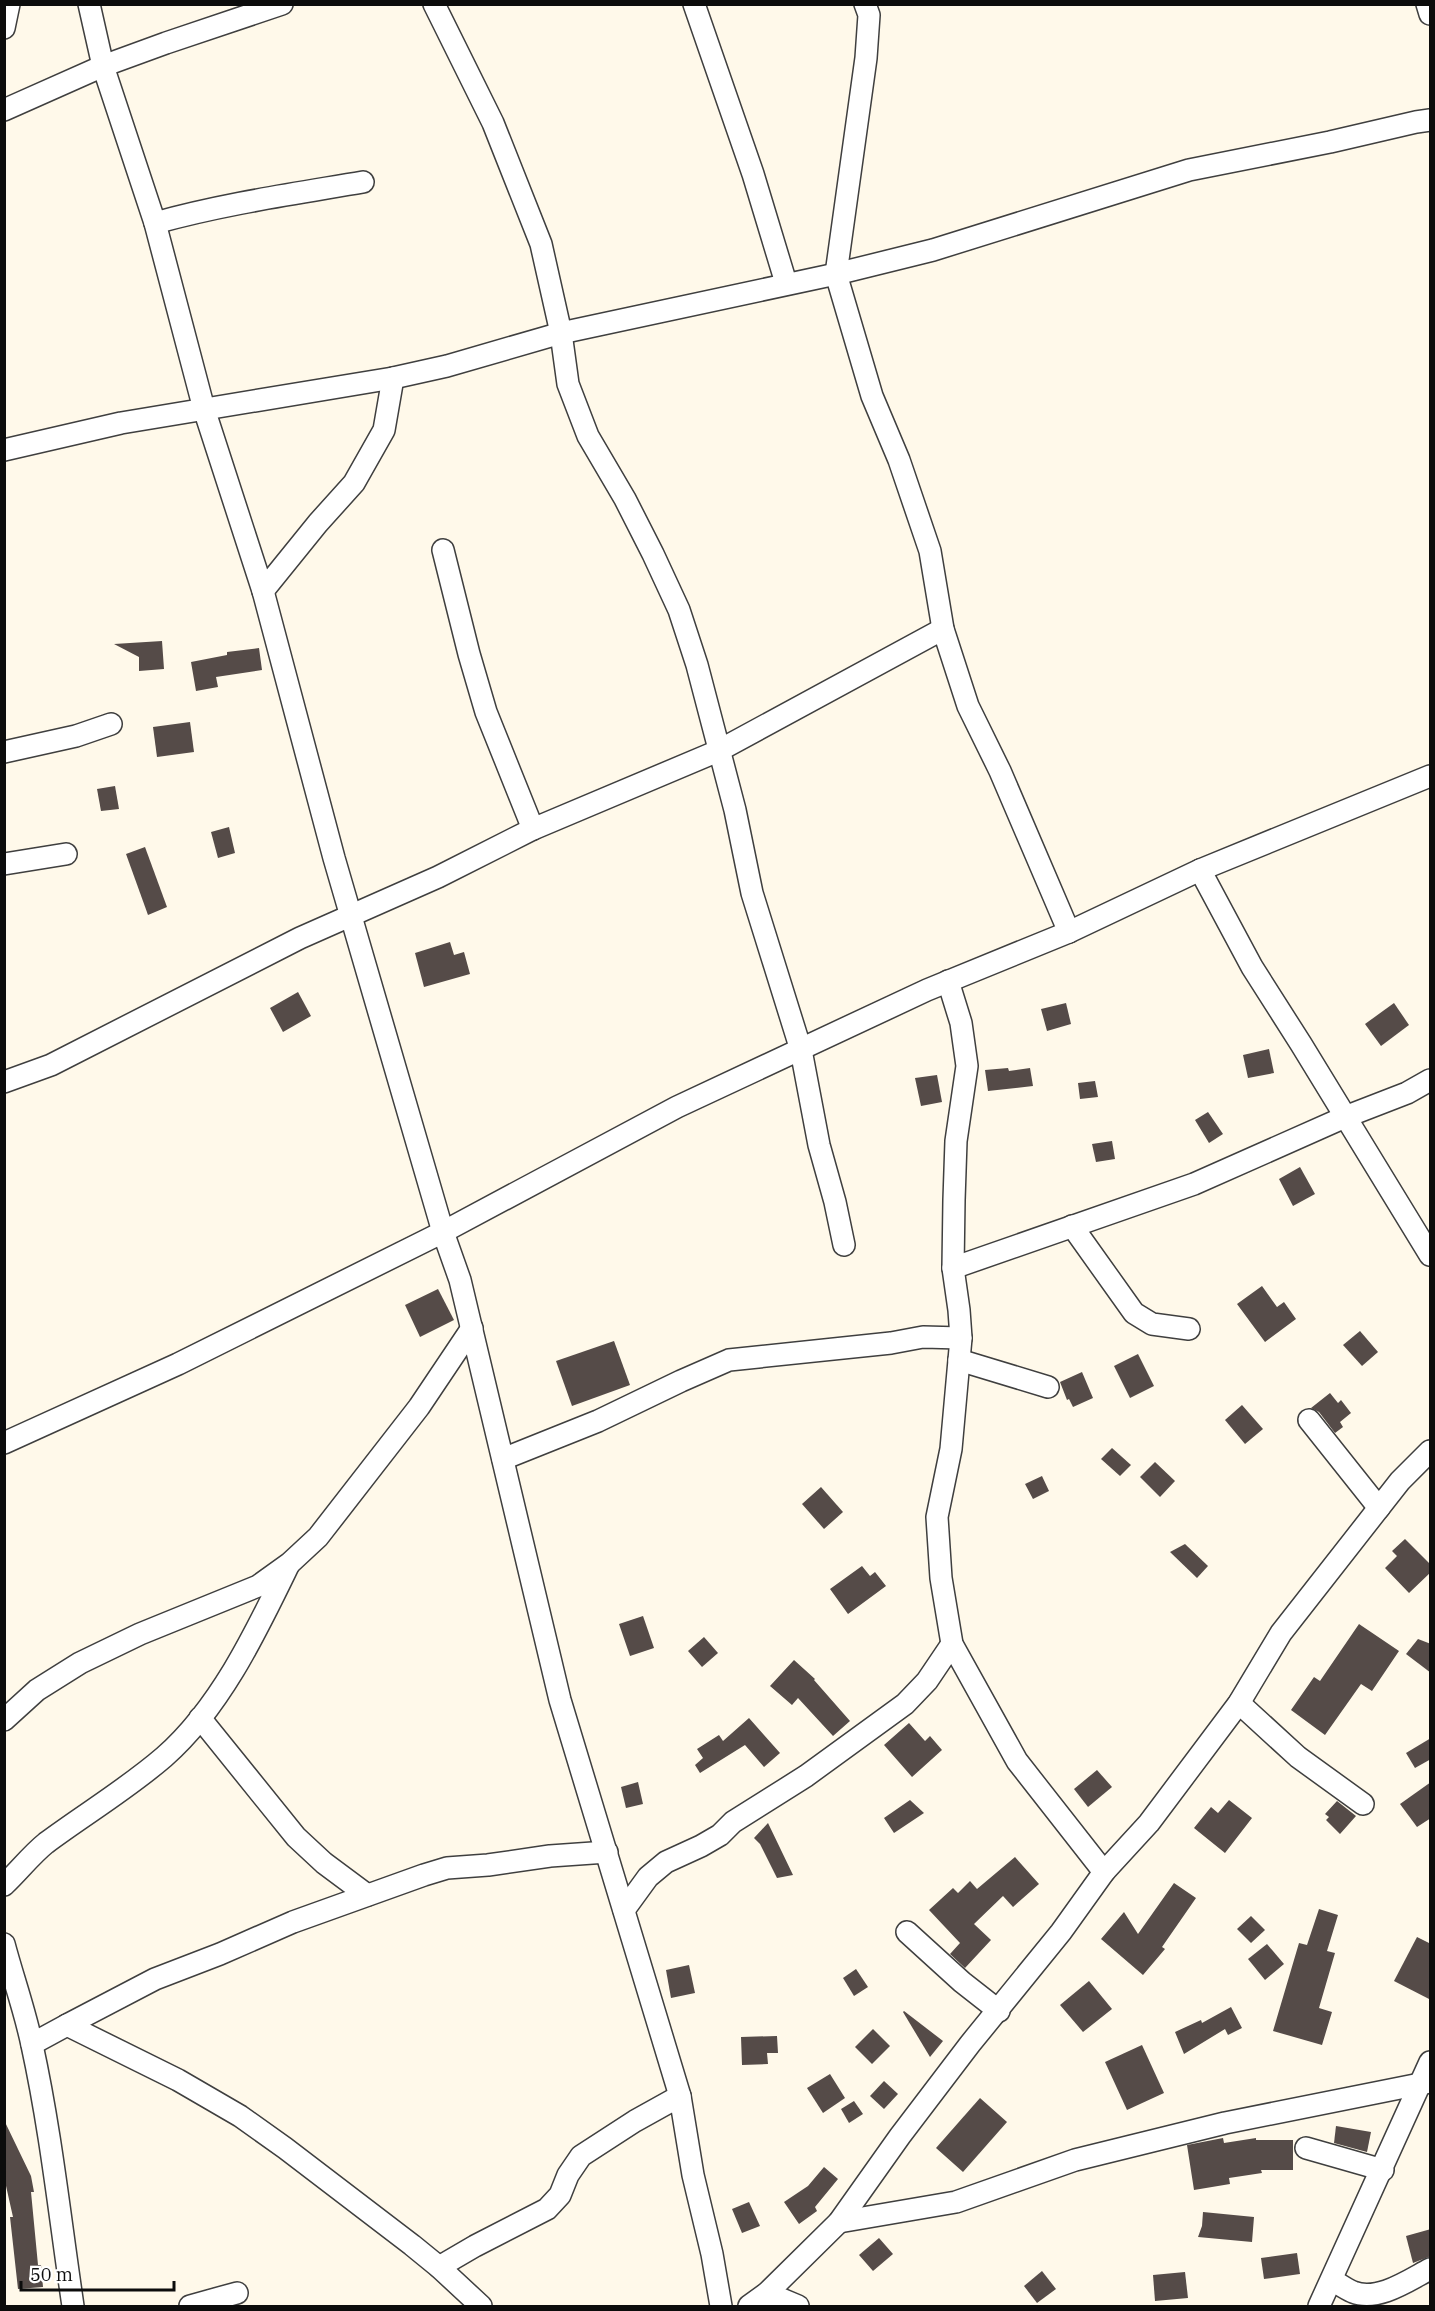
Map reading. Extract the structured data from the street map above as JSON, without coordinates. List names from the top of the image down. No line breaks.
{"scale_bar":"50 m"}
